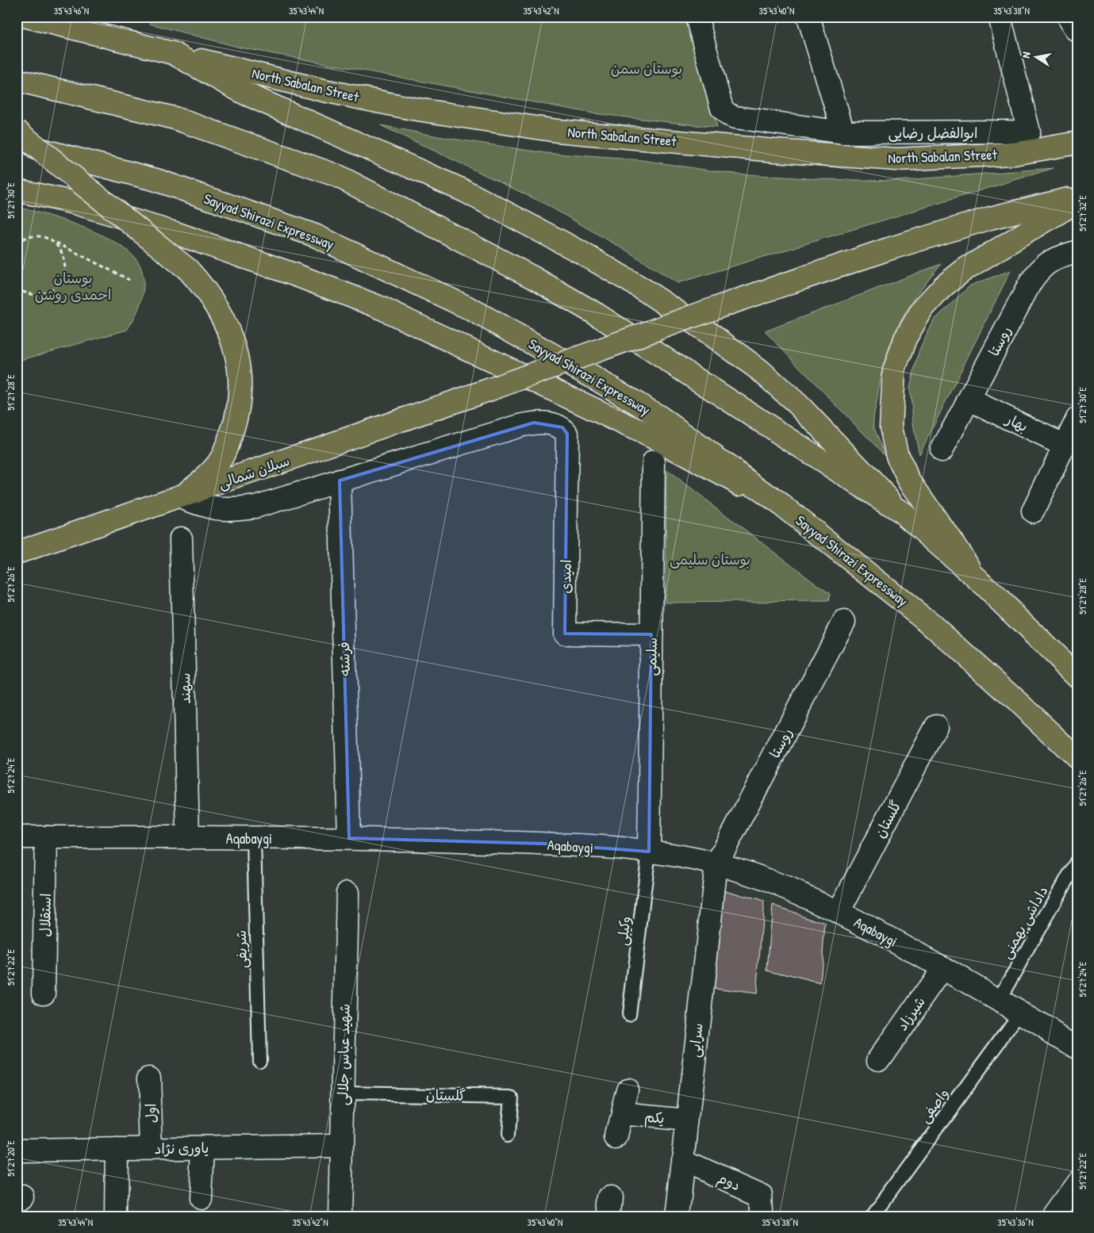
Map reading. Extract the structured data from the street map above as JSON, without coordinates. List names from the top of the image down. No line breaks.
{"streets":{"main road":["North Sabalan Street","Sayyad Shirazi Expressway","سبلان شمالی"],"street":["ابوالفضل رضایی","روستا","بهار","امیدی","سلیمی","فرشته","سهند","گلستان","Aqabaygi","استقلال","شیرزاد","سرایی","شهید عباس جلالی","اول","یکم","یاوری نژاد","دوم"],"lane":["داداشی بهمنی","وکیلی","شریفی","واصفی"]},"crossings":[["روستا","بهار"],["روستا","Aqabaygi"],["روستا","سرایی"],["امیدی","سلیمی"],["امیدی","فرشته"],["سلیمی","Aqabaygi"],["سلیمی","وکیلی"],["فرشته","Aqabaygi"],["سهند","Aqabaygi"],["گلستان","Aqabaygi"],["گلستان","شهید عباس جلالی"],["Aqabaygi","استقلال"],["Aqabaygi","داداشی بهمنی"],["Aqabaygi","وکیلی"],["Aqabaygi","شریفی"],["Aqabaygi","شیرزاد"],["Aqabaygi","سرایی"],["Aqabaygi","واصفی"],["سرایی","یکم"],["سرایی","دوم"],["شهید عباس جلالی","یاوری نژاد"],["اول","یاوری نژاد"]],"parks":["بوستان سمن","بوستان احمدی روشن","بوستان سلیمی"],"north":"left","coordinates":["35°43'46\"N","35°43'44\"N","35°43'42\"N","35°43'40\"N","35°43'38\"N","51°27'30\"E","51°27'32\"E","51°27'28\"E","51°27'26\"E","51°27'24\"E","51°27'22\"E","51°27'20\"E","35°43'36\"N"]}
